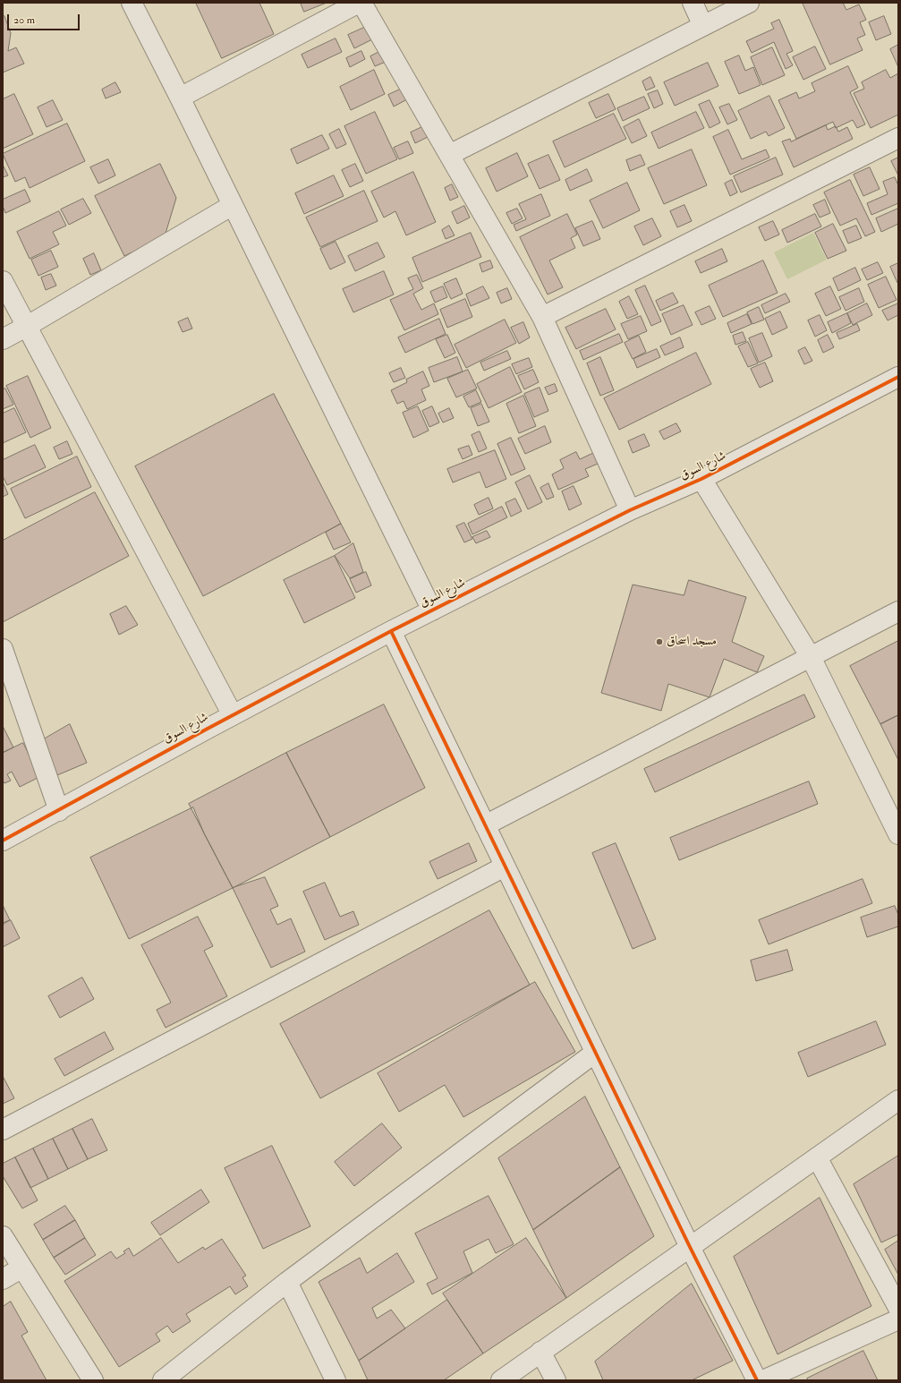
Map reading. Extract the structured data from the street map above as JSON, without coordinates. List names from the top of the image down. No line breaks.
{"streets":{"street":["شارع السوق"]},"places":["مسجد اسحاق"],"scale_bar":"20 m"}
